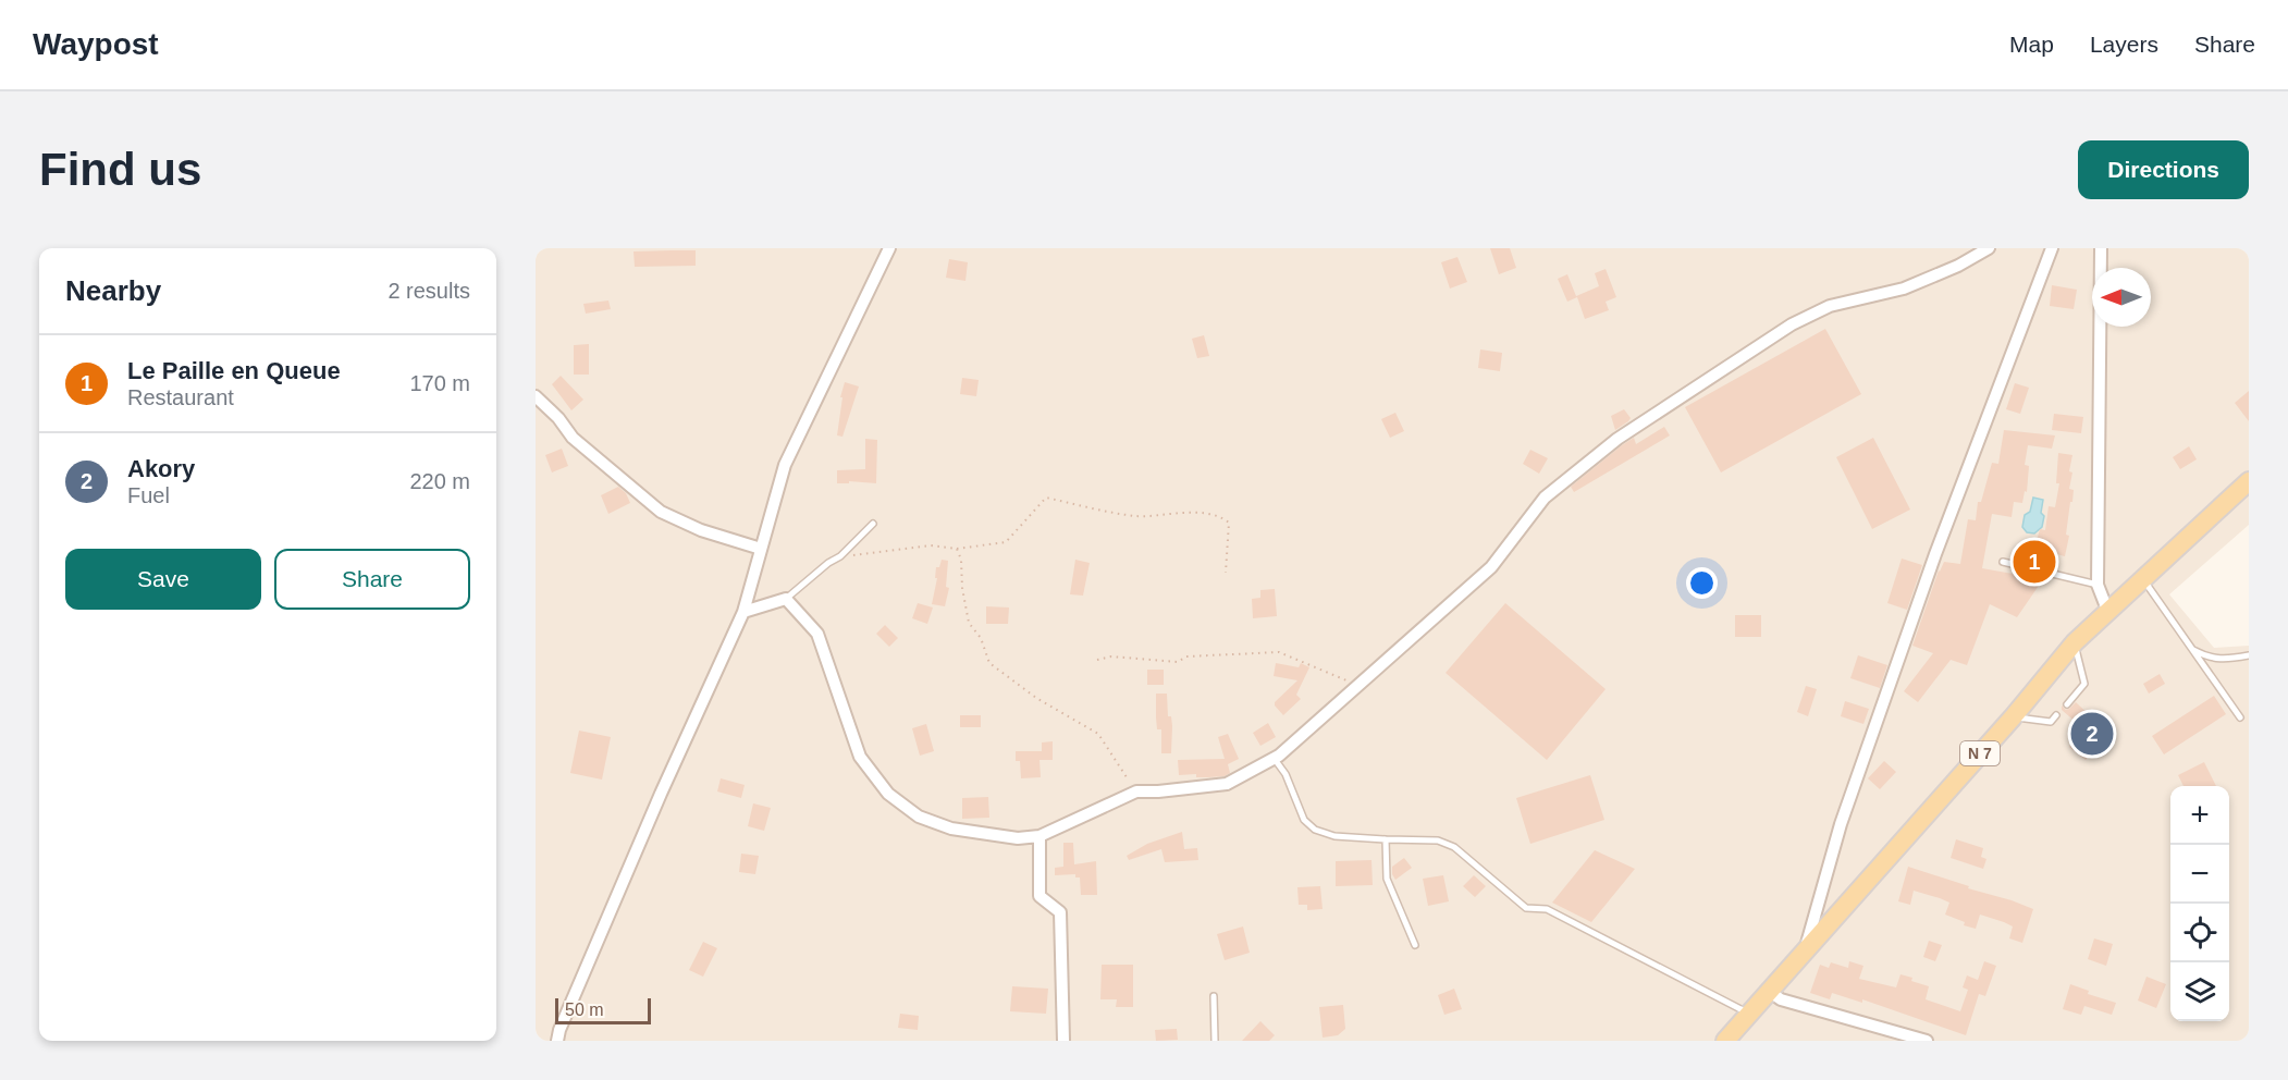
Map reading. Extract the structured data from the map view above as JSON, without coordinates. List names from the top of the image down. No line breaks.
{"streets":{"main road":["N 7"]},"scale_bar":"50 m","north":"left","page":{"header":"Waypost","nav":["Map","Layers","Share"],"buttons":["Directions",["Save","Share"]],"title":"Find us","heading":["Nearby","2 results"],"list":[{"mark":"1","name":"Le Paille en Queue","note":"Restaurant","value":"170 m"},{"mark":"2","name":"Akory","note":"Fuel","value":"220 m"}],"pins":["1","2"],"map_buttons":["+","−"],"scale":"50 m"}}
